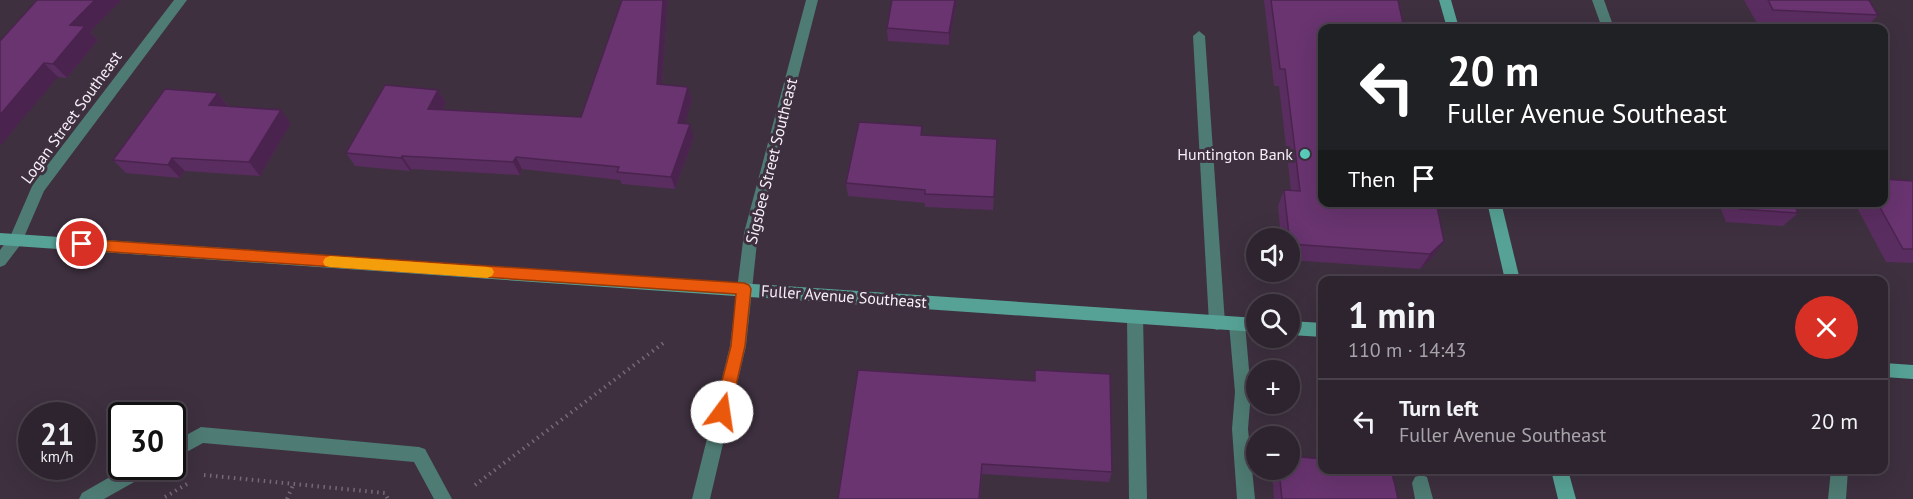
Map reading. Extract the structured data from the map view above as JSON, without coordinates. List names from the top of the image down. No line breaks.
{"streets":{"main road":["Fuller Avenue Southeast"],"street":["Logan Street Southeast","Sigsbee Street Southeast"]},"crossings":[["Logan Street Southeast","Fuller Avenue Southeast"],["Sigsbee Street Southeast","Fuller Avenue Southeast"]],"places":["Huntington Bank"],"page":{"turn":["20 m","Fuller Avenue Southeast"],"then":"Then","map_buttons":["+","−"],"heading":["1 min","110 m · 14:43"],"list":[{"name":"Turn left","note":"Fuller Avenue Southeast","value":"20 m"}],"speed":"21 km/h","limit":"30"}}
